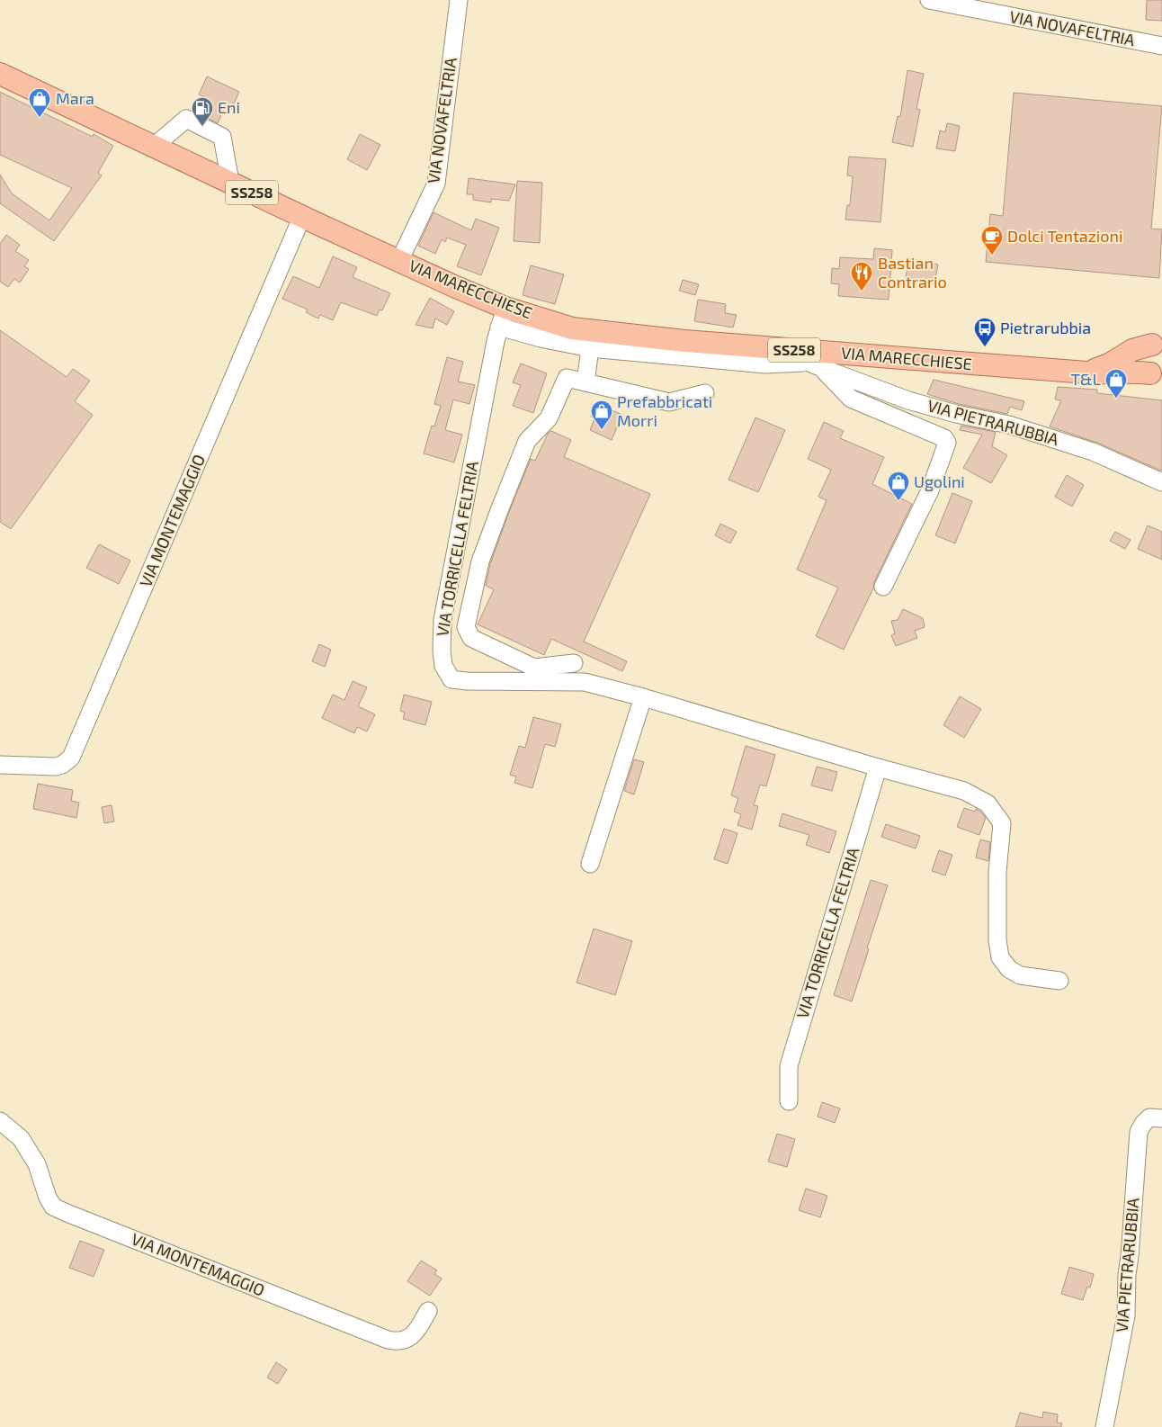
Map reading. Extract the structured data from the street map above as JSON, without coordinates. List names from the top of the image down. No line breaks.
{"streets":{"main road":["SS258","VIA MARECCHIESE"],"street":["VIA NOVAFELTRIA","VIA PIETRARUBBIA","VIA MONTEMAGGIO","VIA TORRICELLA FELTRIA"]},"crossings":[["VIA NOVAFELTRIA","VIA MARECCHIESE"],["VIA MARECCHIESE","VIA PIETRARUBBIA"],["VIA MARECCHIESE","VIA MONTEMAGGIO"],["VIA MARECCHIESE","VIA TORRICELLA FELTRIA"]],"places":{"shop":["Mara","T&L","Prefabbricati Morri","Ugolini"],"fuel station":["Eni"],"cafe":["Dolci Tentazioni"],"restaurant":["Bastian Contrario"],"bus stop":["Pietrarubbia"]}}
